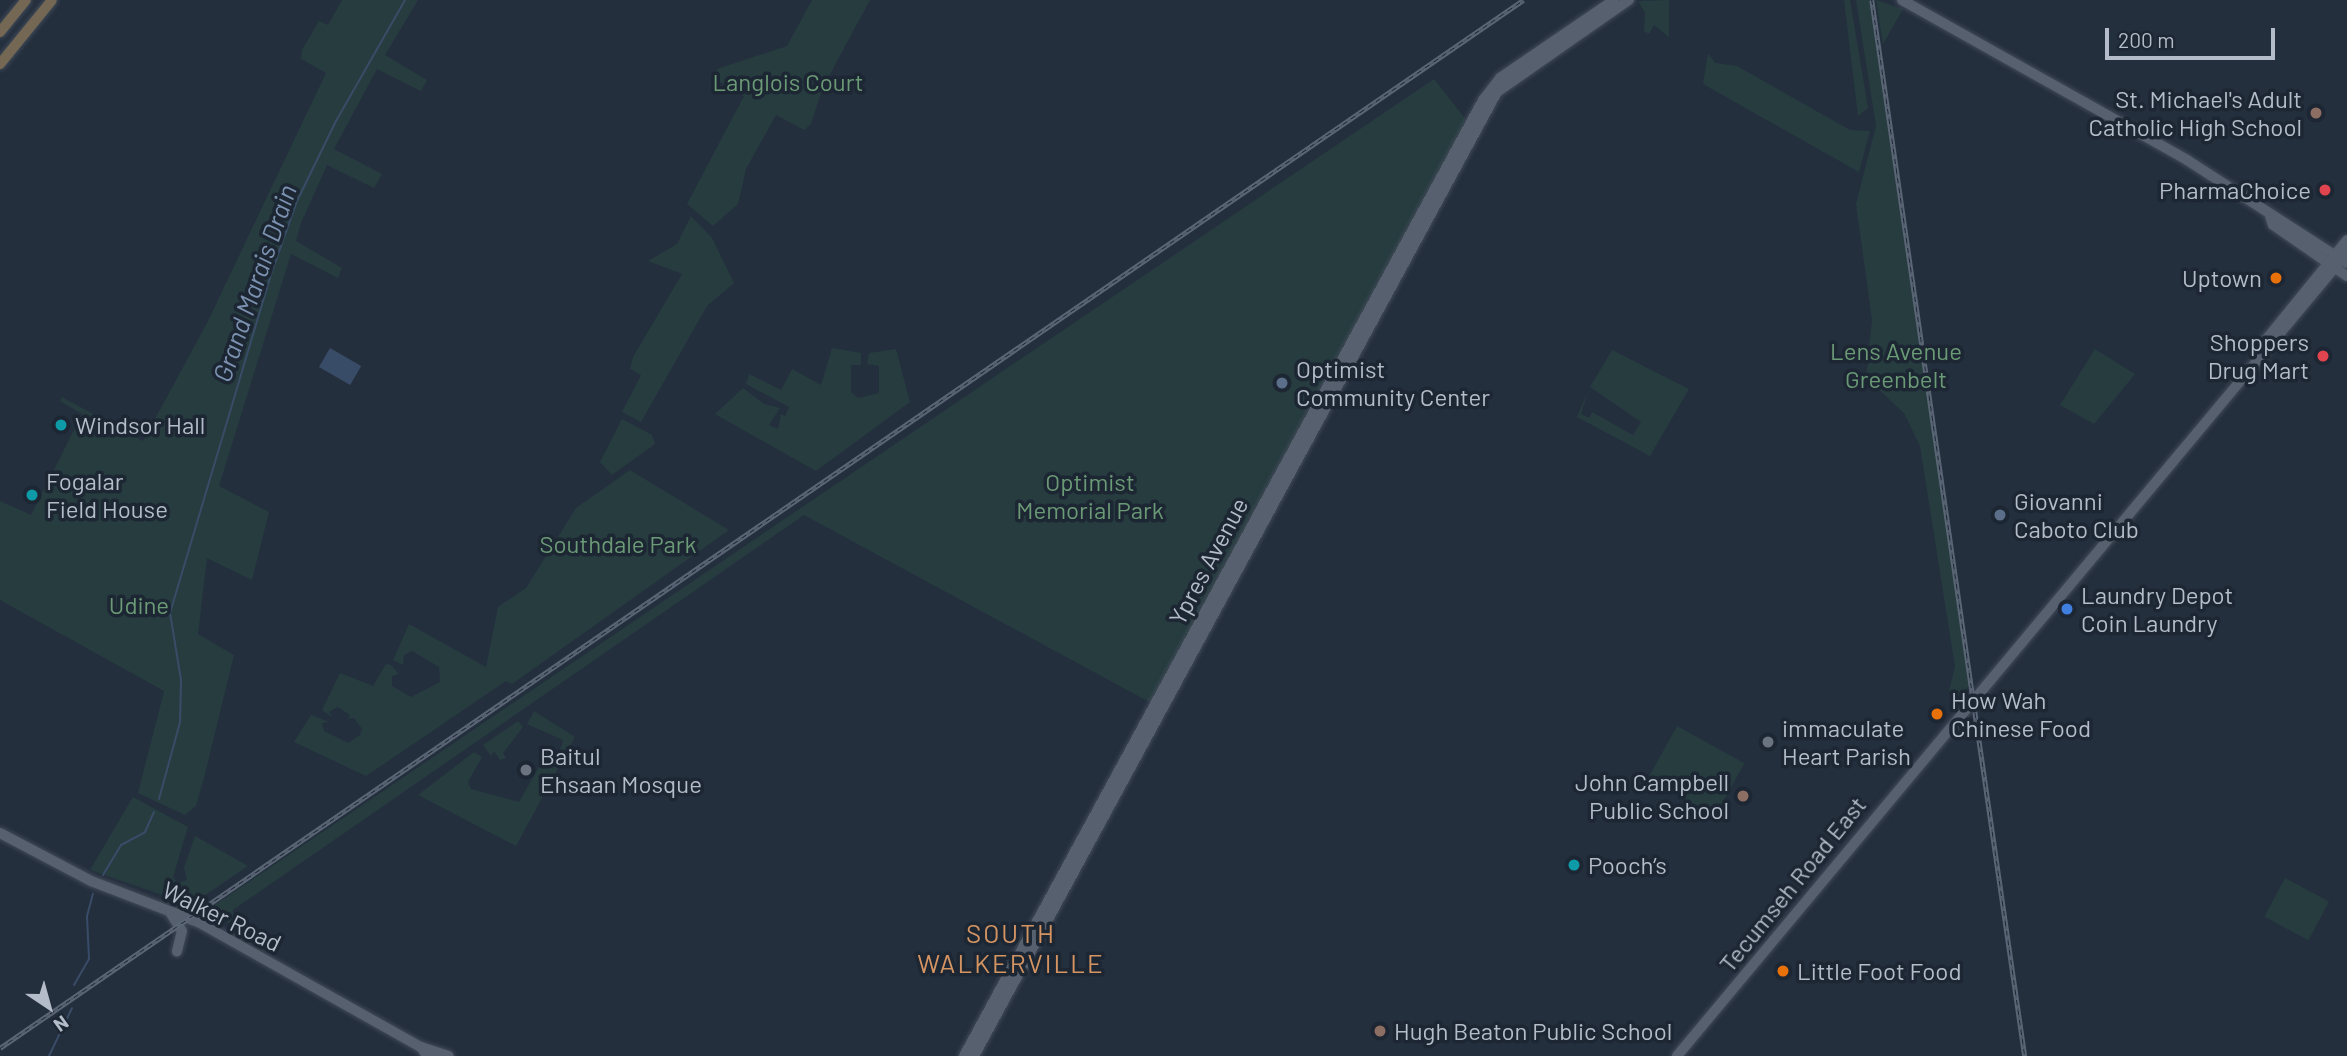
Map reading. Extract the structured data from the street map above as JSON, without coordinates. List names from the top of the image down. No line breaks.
{"streets":{"main road":["Ypres Avenue","Tecumseh Road East","Walker Road"]},"districts":["SOUTH WALKERVILLE"],"water":["Grand Marais Drain"],"parks":["Langlois Court","Lens Avenue Greenbelt","Optimist Memorial Park","Southdale Park","Udine"],"places":["St. Michael's Adult Catholic High School","PharmaChoice","Uptown","Shoppers Drug Mart","Optimist Community Center","Windsor Hall","Fogalar Field House","Giovanni Caboto Club","Laundry Depot Coin Laundry","How Wah Chinese Food","immaculate Heart Parish","Baitul Ehsaan Mosque","John Campbell Public School","Pooch’s","Little Foot Food","Hugh Beaton Public School"],"scale_bar":"200 m","north":"bottom right"}
